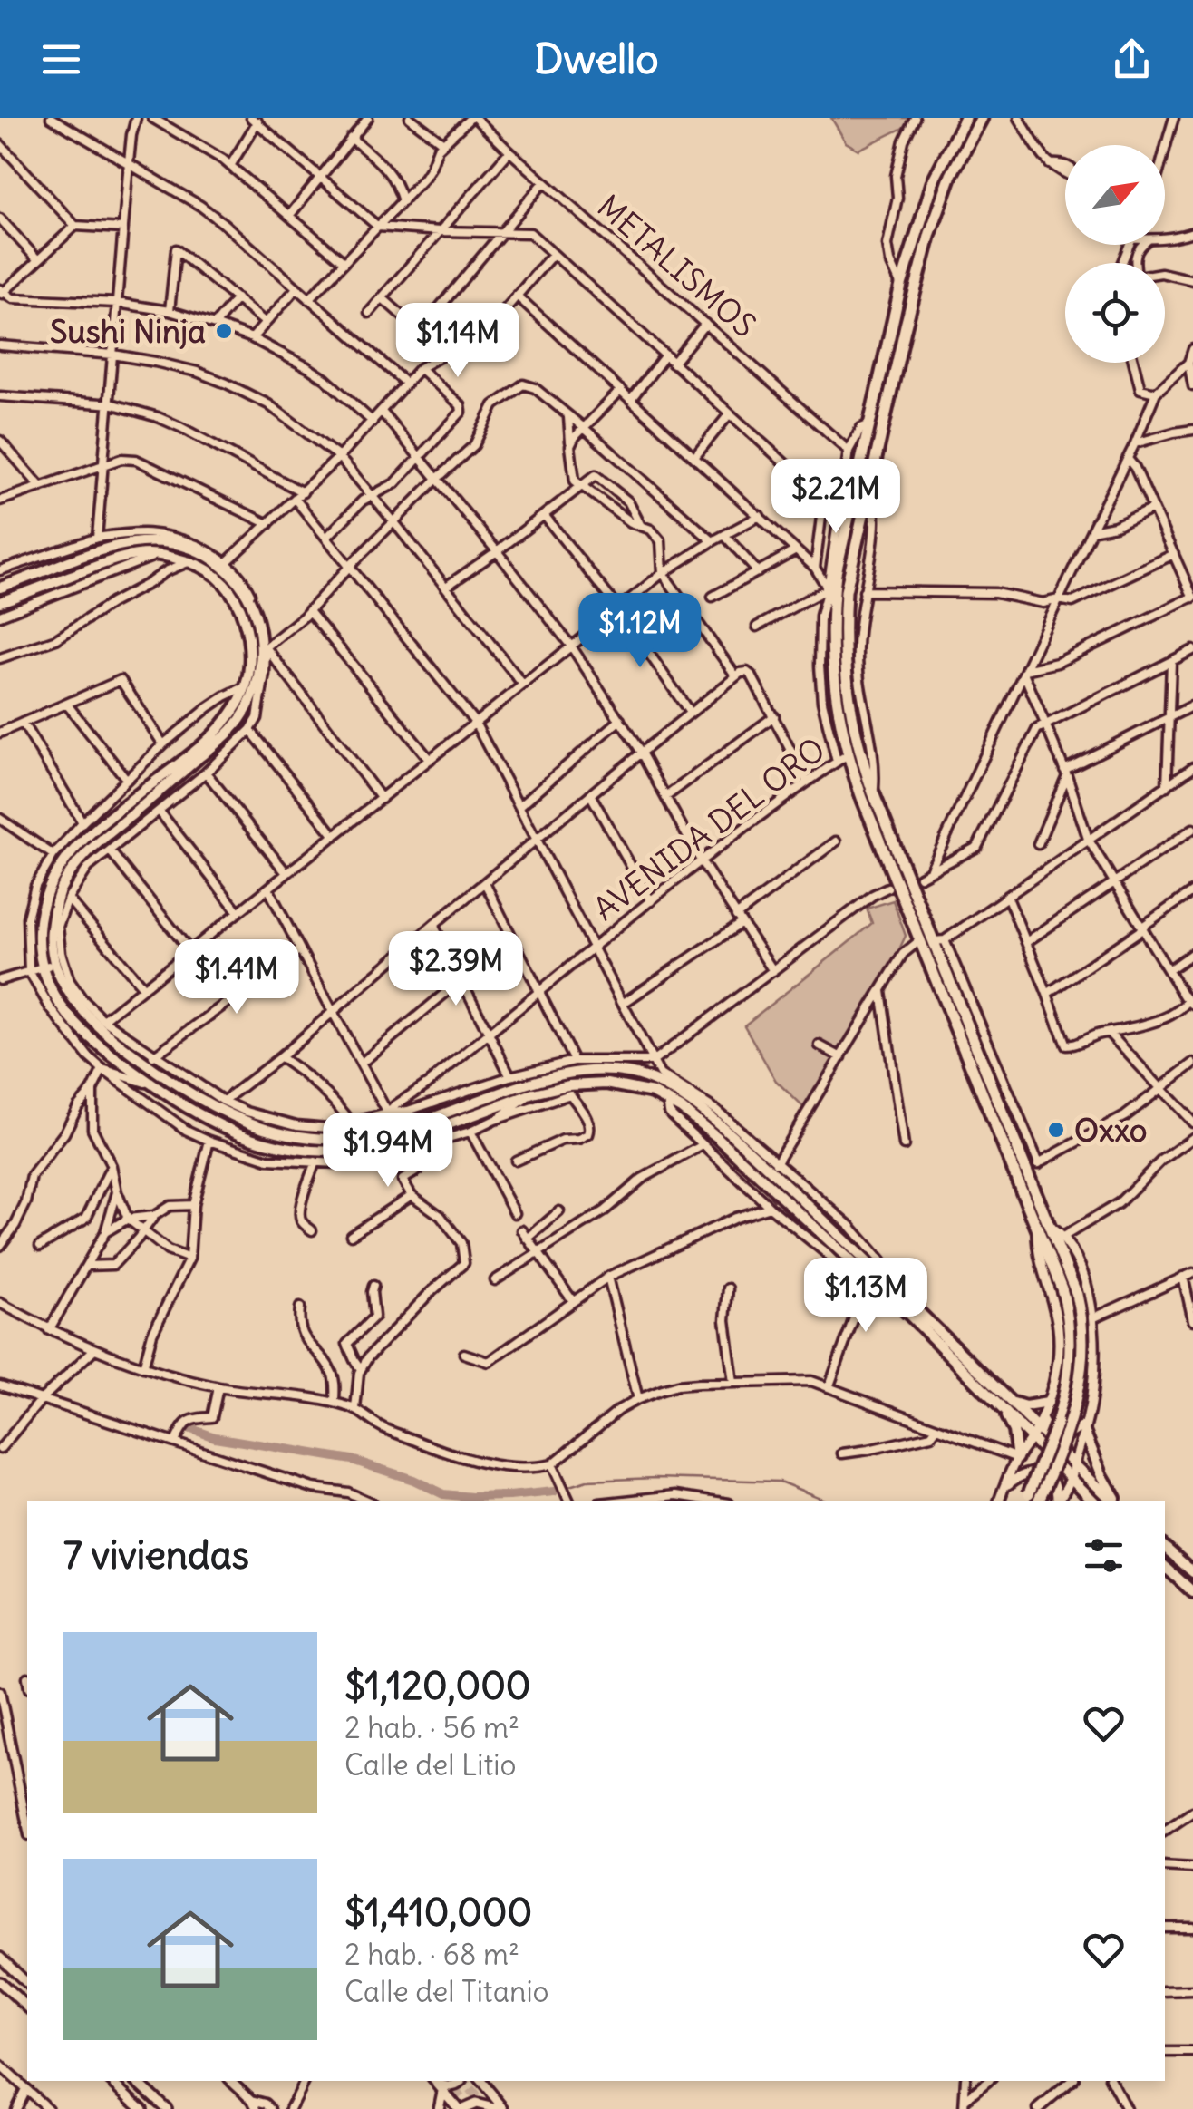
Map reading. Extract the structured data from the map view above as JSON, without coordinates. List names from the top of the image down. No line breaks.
{"streets":{"street":["METALISMOS","AVENIDA DEL ORO"]},"places":["Sushi Ninja","Oxxo"],"north":"top right","page":{"header":"Dwello","price":["$1.14M","$2.21M","$1.12M","$2.39M","$1.41M","$1.94M","$1.13M"],"heading":"7 viviendas","list":[{"name":"$1,120,000","note":"2 hab. · 56 m² · Calle del Litio"},{"name":"$1,410,000","note":"2 hab. · 68 m² · Calle del Titanio"}]}}
